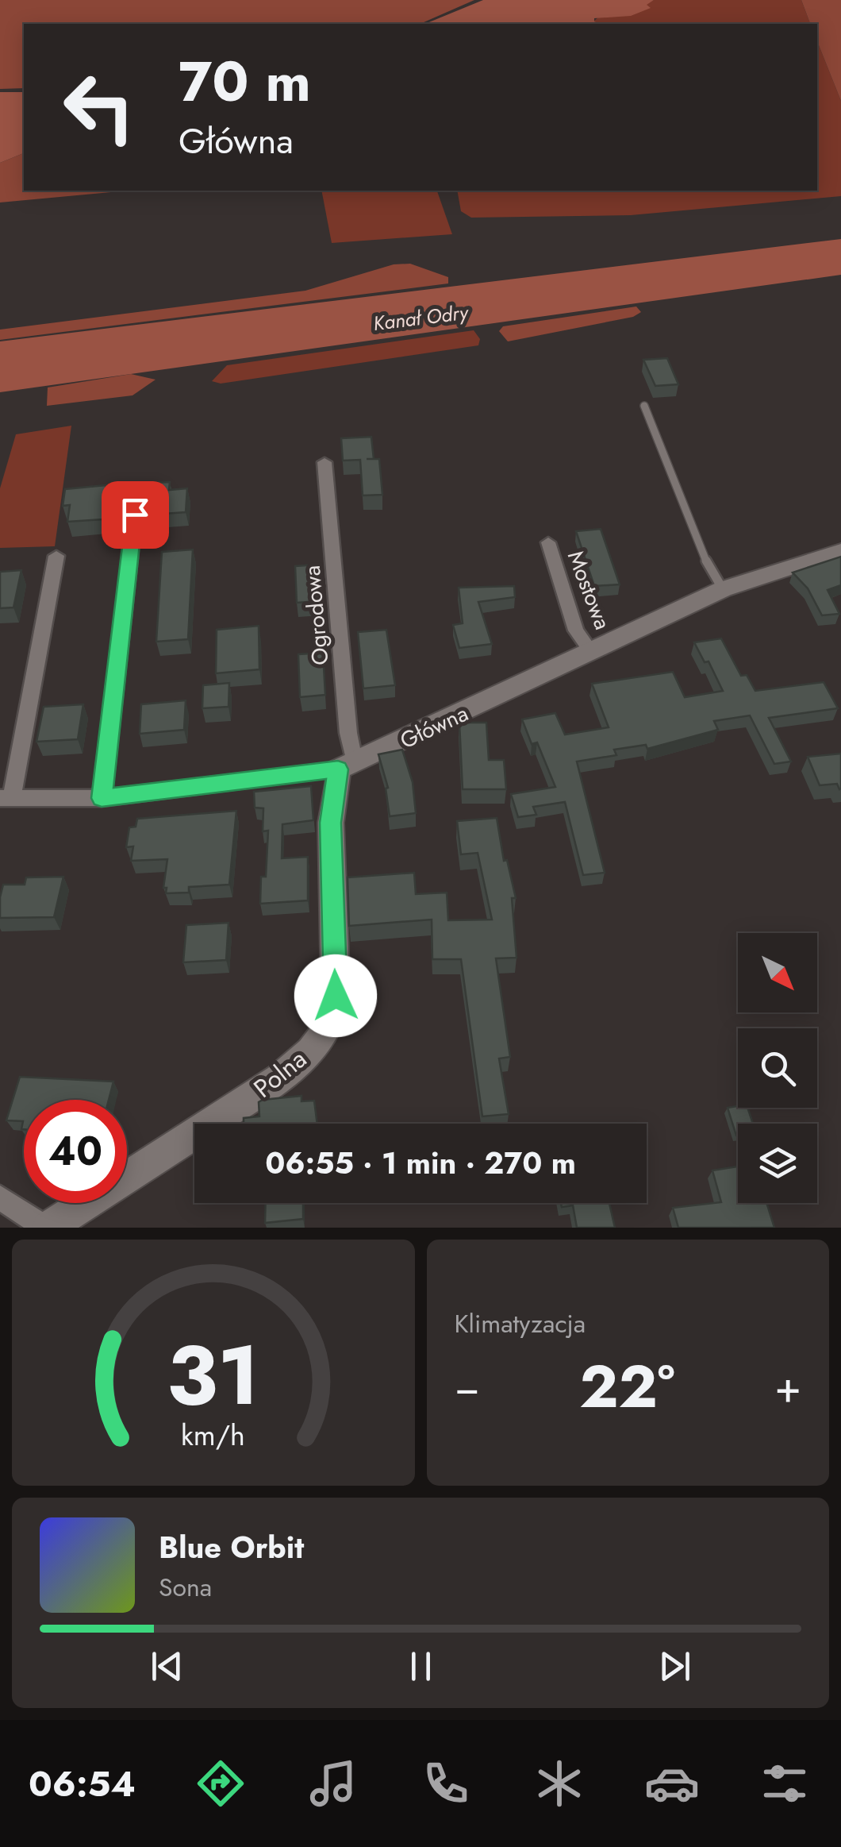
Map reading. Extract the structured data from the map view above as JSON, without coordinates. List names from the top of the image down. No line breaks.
{"streets":{"street":["Mostowa","Ogrodowa","Główna","Polna"]},"crossings":[["Mostowa","Główna"],["Ogrodowa","Główna"],["Ogrodowa","Polna"],["Główna","Polna"]],"water":["Kanał Odry"],"north":"bottom right","page":{"turn":["70 m","Główna"],"limit":"40","trip":"06:55 · 1 min · 270 m","tile":"Klimatyzacja","heat":["−","22°","+"],"song":["Blue Orbit","Sona"],"tabs":"06:54","gauge":["31","km/h"]}}
